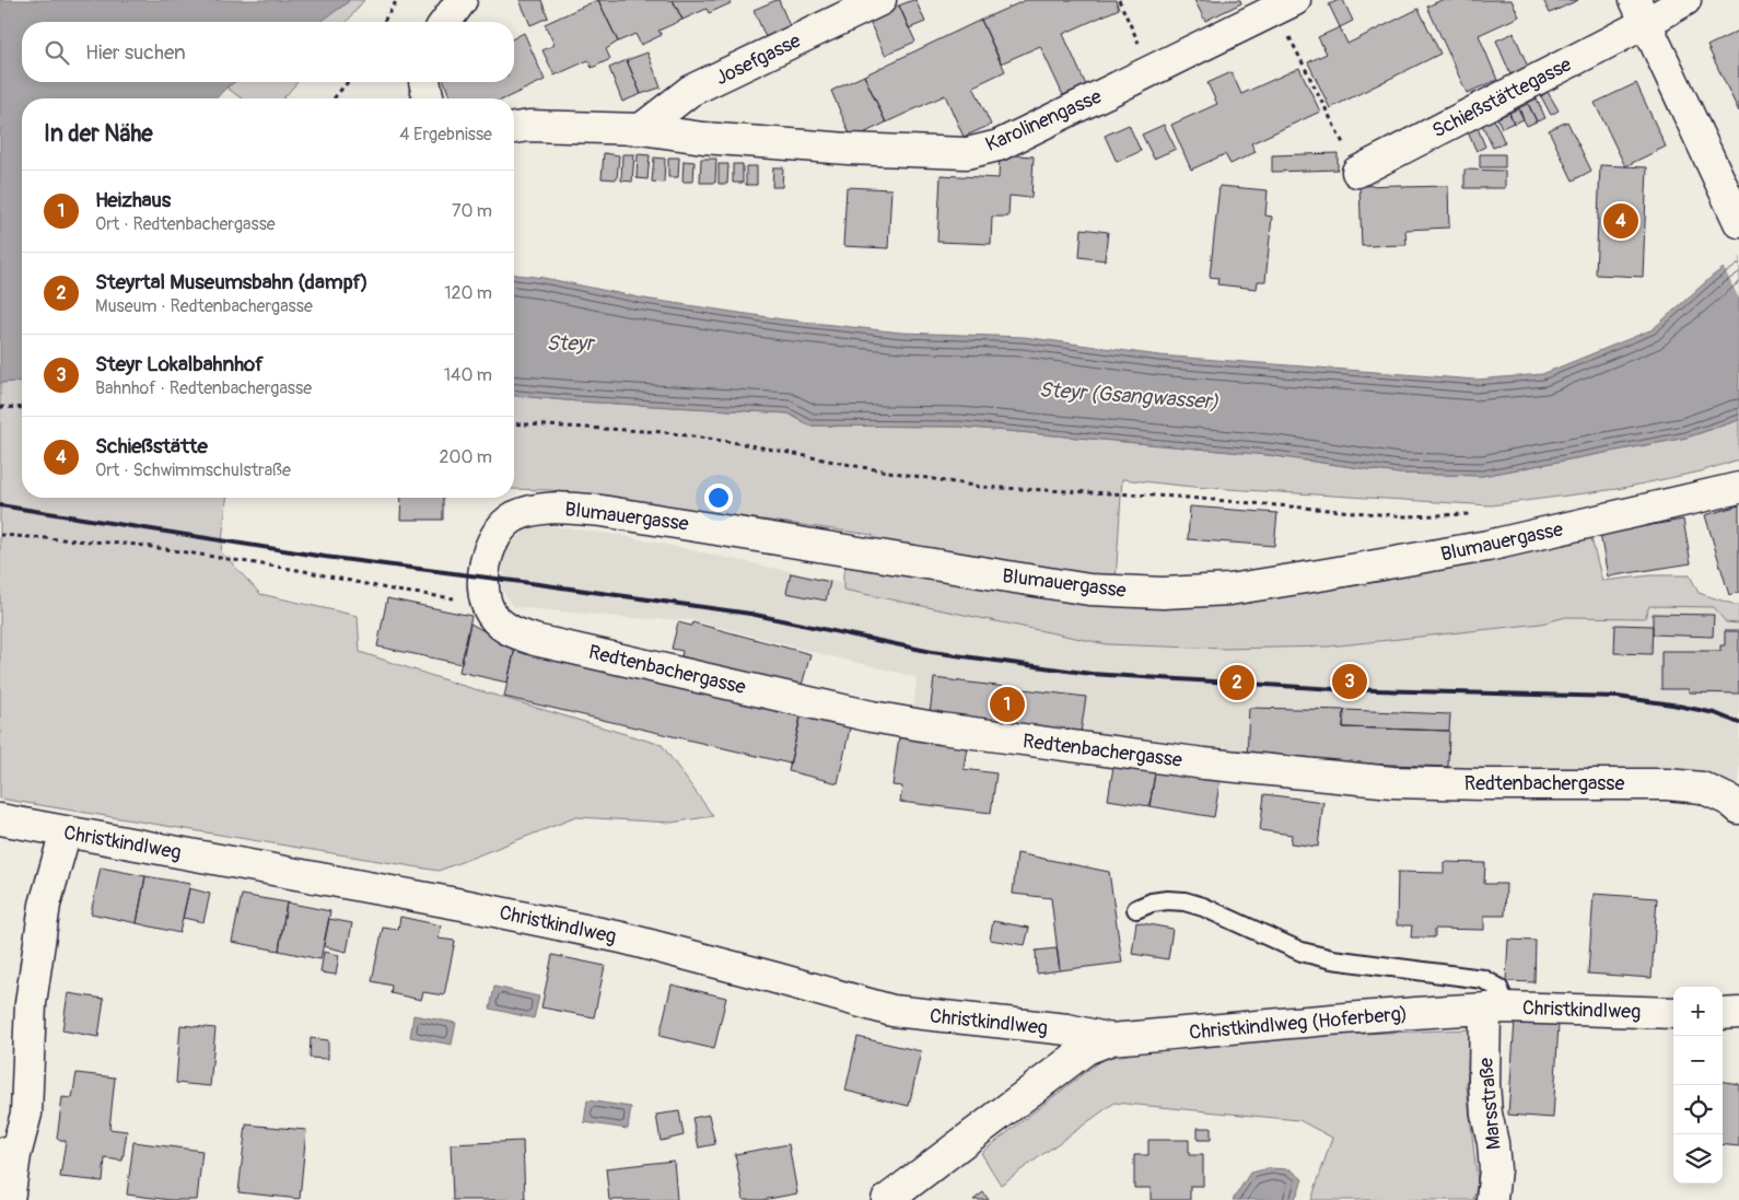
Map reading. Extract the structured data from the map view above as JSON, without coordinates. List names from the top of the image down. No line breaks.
{"streets":{"street":["Josefgasse","Schießstättegasse","Karolinengasse","Blumauergasse","Redtenbachergasse","Christkindlweg","Christkindlweg (Hoferberg)","Marsstraße"]},"crossings":[["Josefgasse","Karolinengasse"],["Blumauergasse","Redtenbachergasse"],["Christkindlweg","Christkindlweg (Hoferberg)"],["Christkindlweg","Marsstraße"],["Christkindlweg (Hoferberg)","Marsstraße"]],"water":["Steyr","Steyr (Gsangwasser)"],"page":{"search":"Hier suchen","heading":["In der Nähe","4 Ergebnisse"],"list":[{"mark":"1","name":"Heizhaus","note":"Ort · Redtenbachergasse","value":"70 m"},{"mark":"2","name":"Steyrtal Museumsbahn (dampf)","note":"Museum · Redtenbachergasse","value":"120 m"},{"mark":"3","name":"Steyr Lokalbahnhof","note":"Bahnhof · Redtenbachergasse","value":"140 m"},{"mark":"4","name":"Schießstätte","note":"Ort · Schwimmschulstraße","value":"200 m"}],"pins":["4","3","2","1"],"map_buttons":["+","−"]}}
